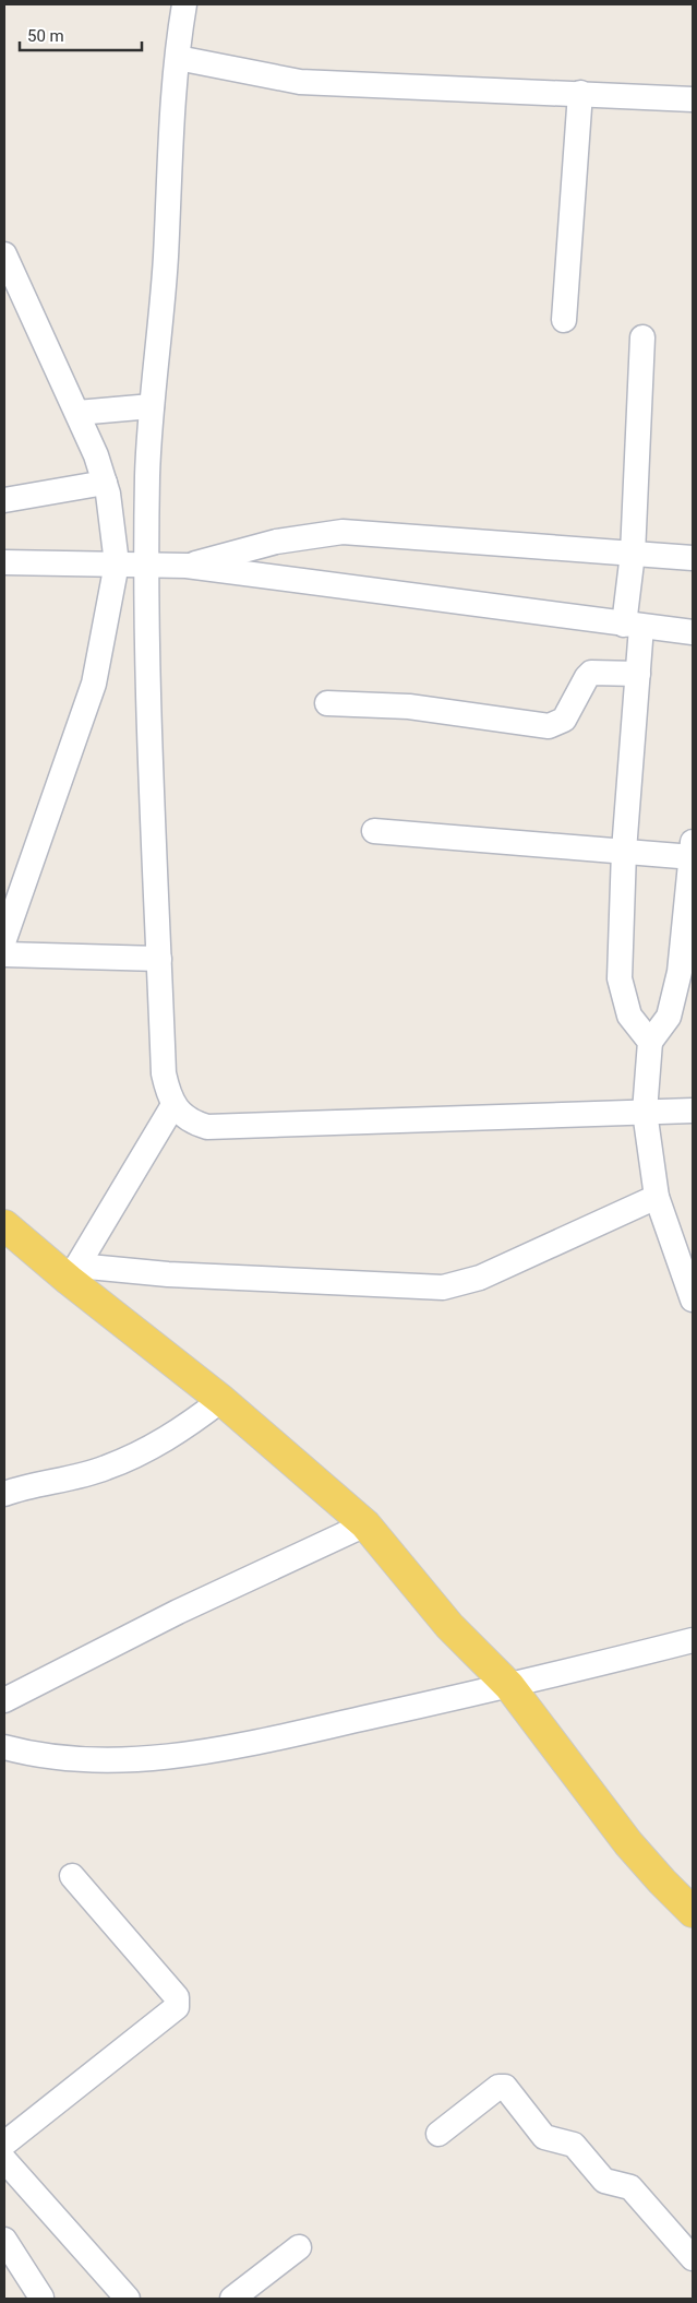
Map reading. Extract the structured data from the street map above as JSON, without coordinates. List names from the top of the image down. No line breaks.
{"scale_bar":"50 m"}
